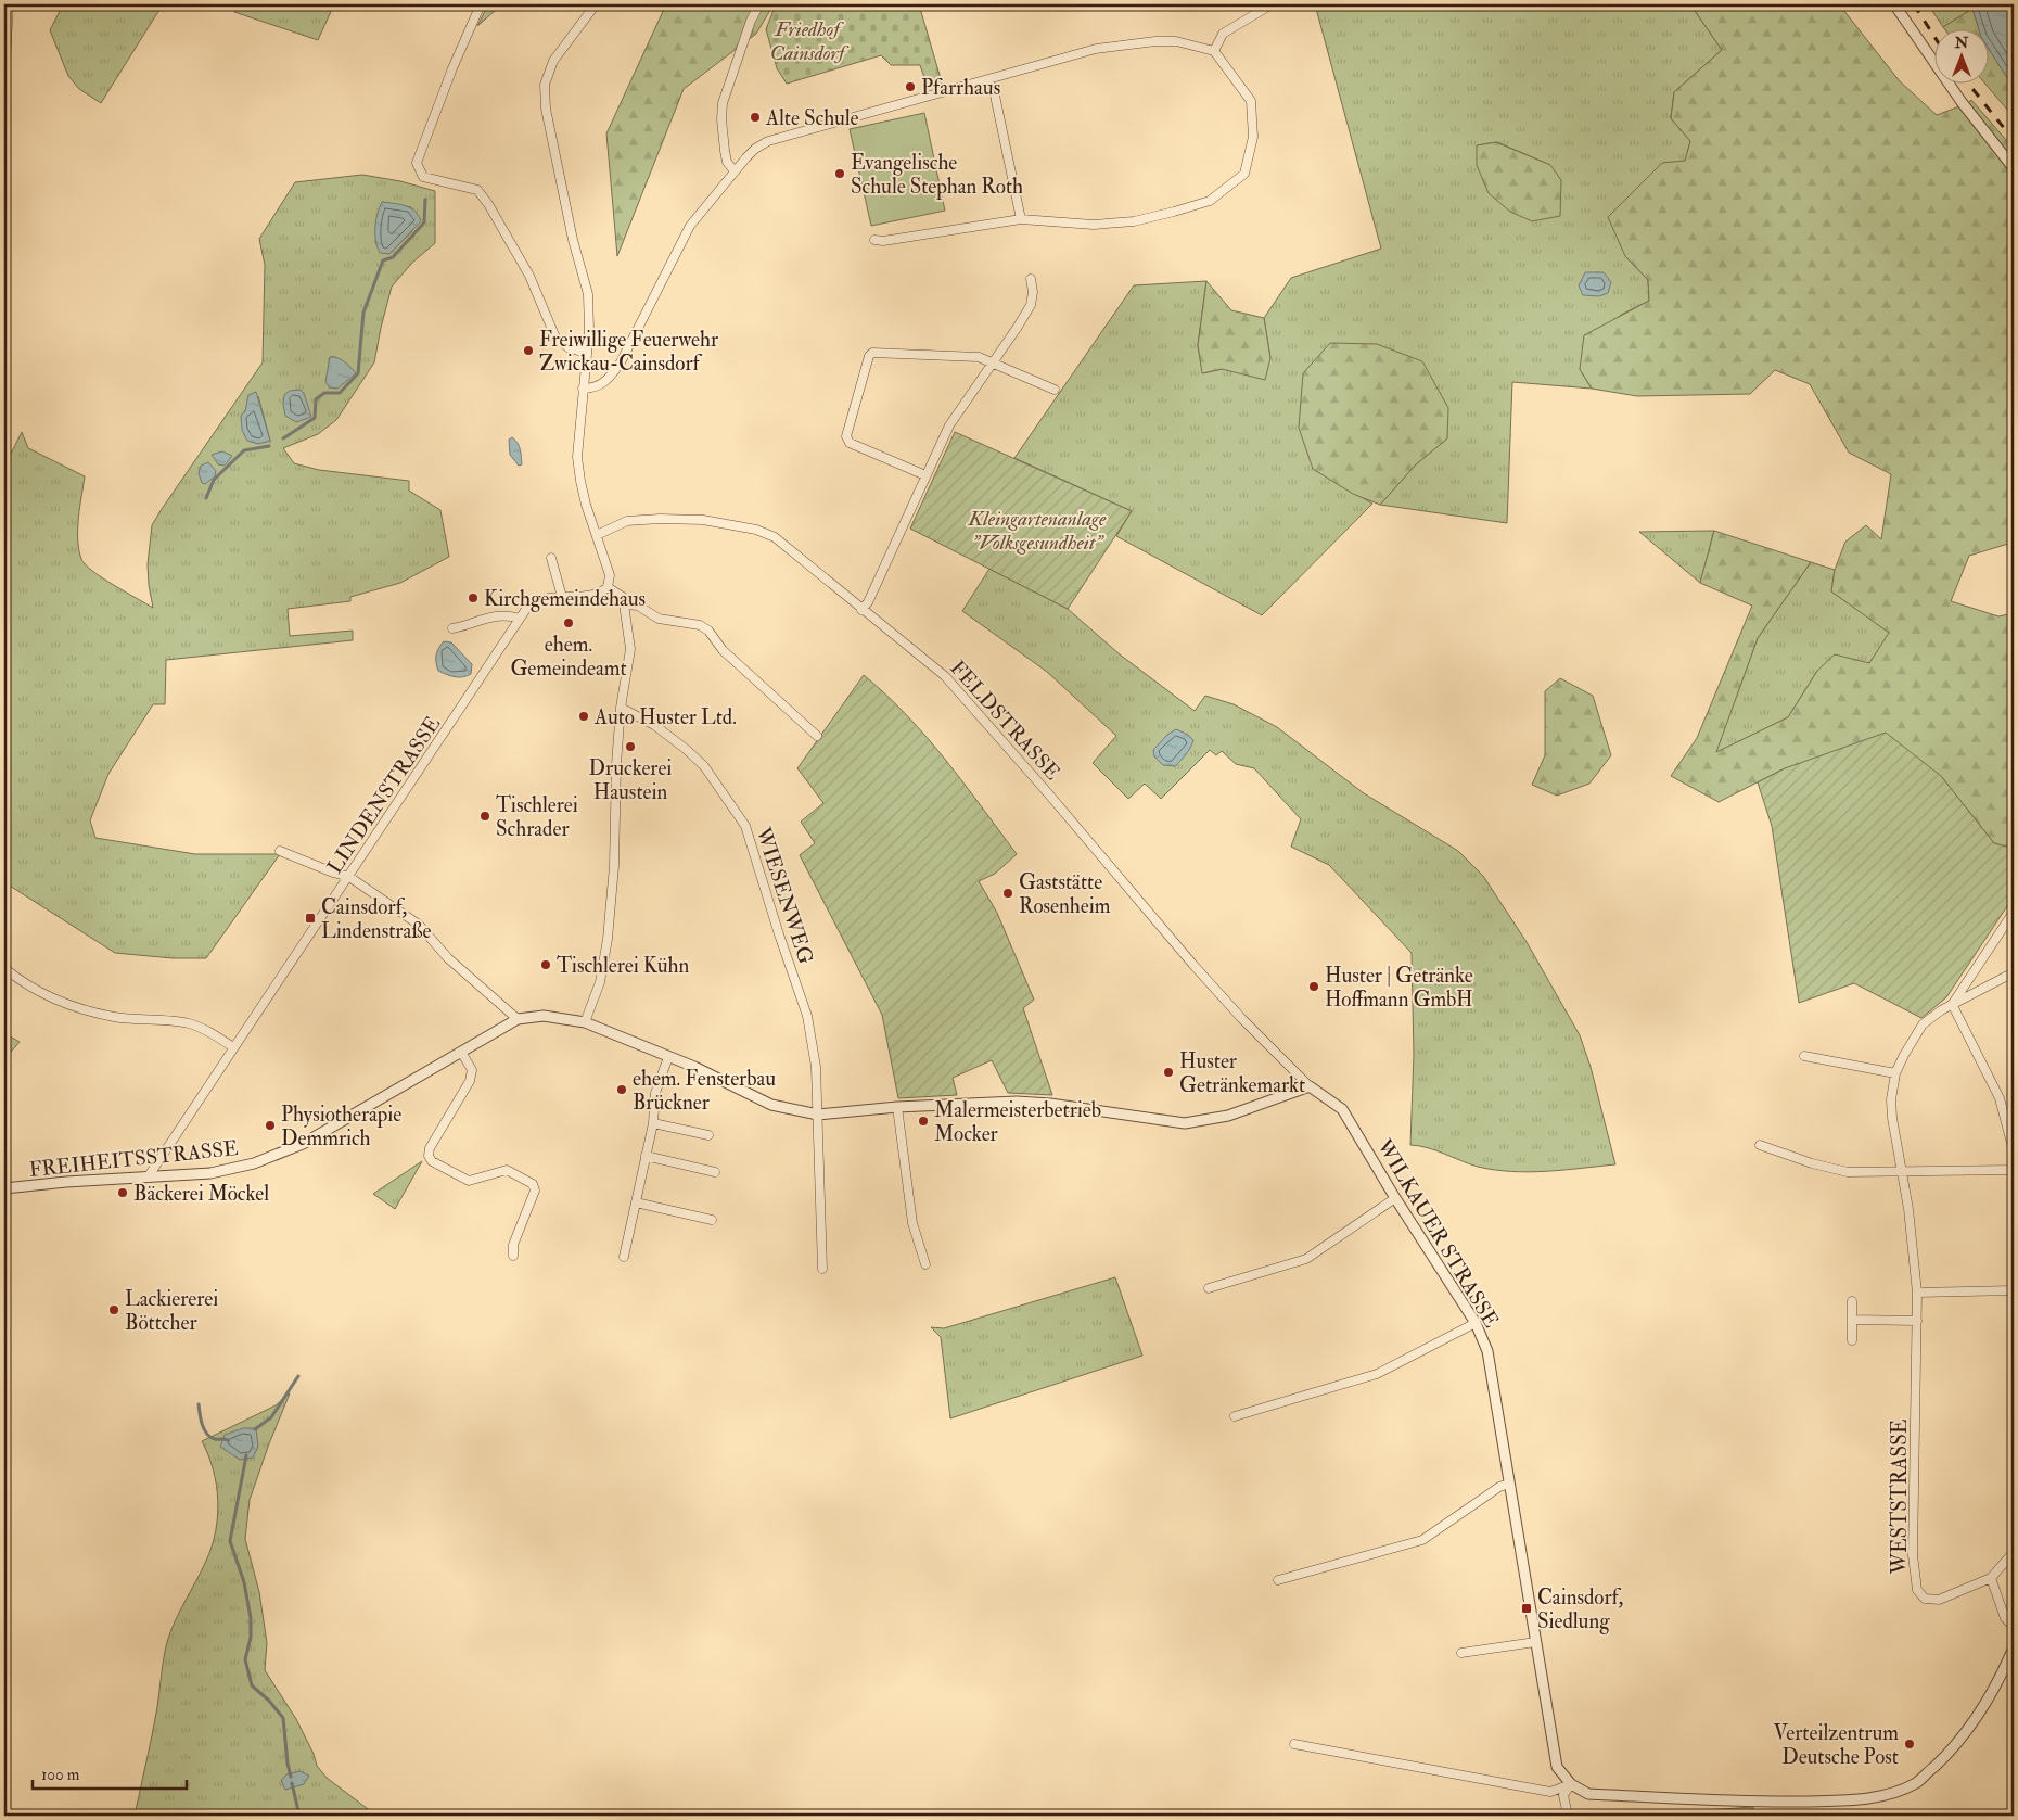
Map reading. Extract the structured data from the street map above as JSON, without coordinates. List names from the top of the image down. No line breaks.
{"streets":{"street":["FELDSTRASSE","LINDENSTRASSE","WIESENWEG","FREIHEITSSTRASSE","WILKAUER STRASSE","WESTSTRASSE"]},"crossings":[["FELDSTRASSE","WILKAUER STRASSE"],["LINDENSTRASSE","FREIHEITSSTRASSE"]],"parks":["Friedhof Cainsdorf","Kleingartenanlage \"Volksgesundheit\""],"places":{"other":["Pfarrhaus","Alte Schule","Evangelische Schule Stephan Roth","Freiwillige Feuerwehr Zwickau-Cainsdorf","Kirchgemeindehaus","ehem. Gemeindeamt","Auto Huster Ltd.","Druckerei Haustein","Tischlerei Schrader","Gaststätte Rosenheim","Tischlerei Kühn","Huster | Getränke Hoffmann GmbH","Huster Getränkemarkt","ehem. Fensterbau Brückner","Malermeisterbetrieb Mocker","Physiotherapie Demmrich","Bäckerei Möckel","Lackiererei Böttcher","Verteilzentrum Deutsche Post"],"transit":["Cainsdorf, Lindenstraße","Cainsdorf, Siedlung"]},"scale_bar":"100 m","north":"top"}
